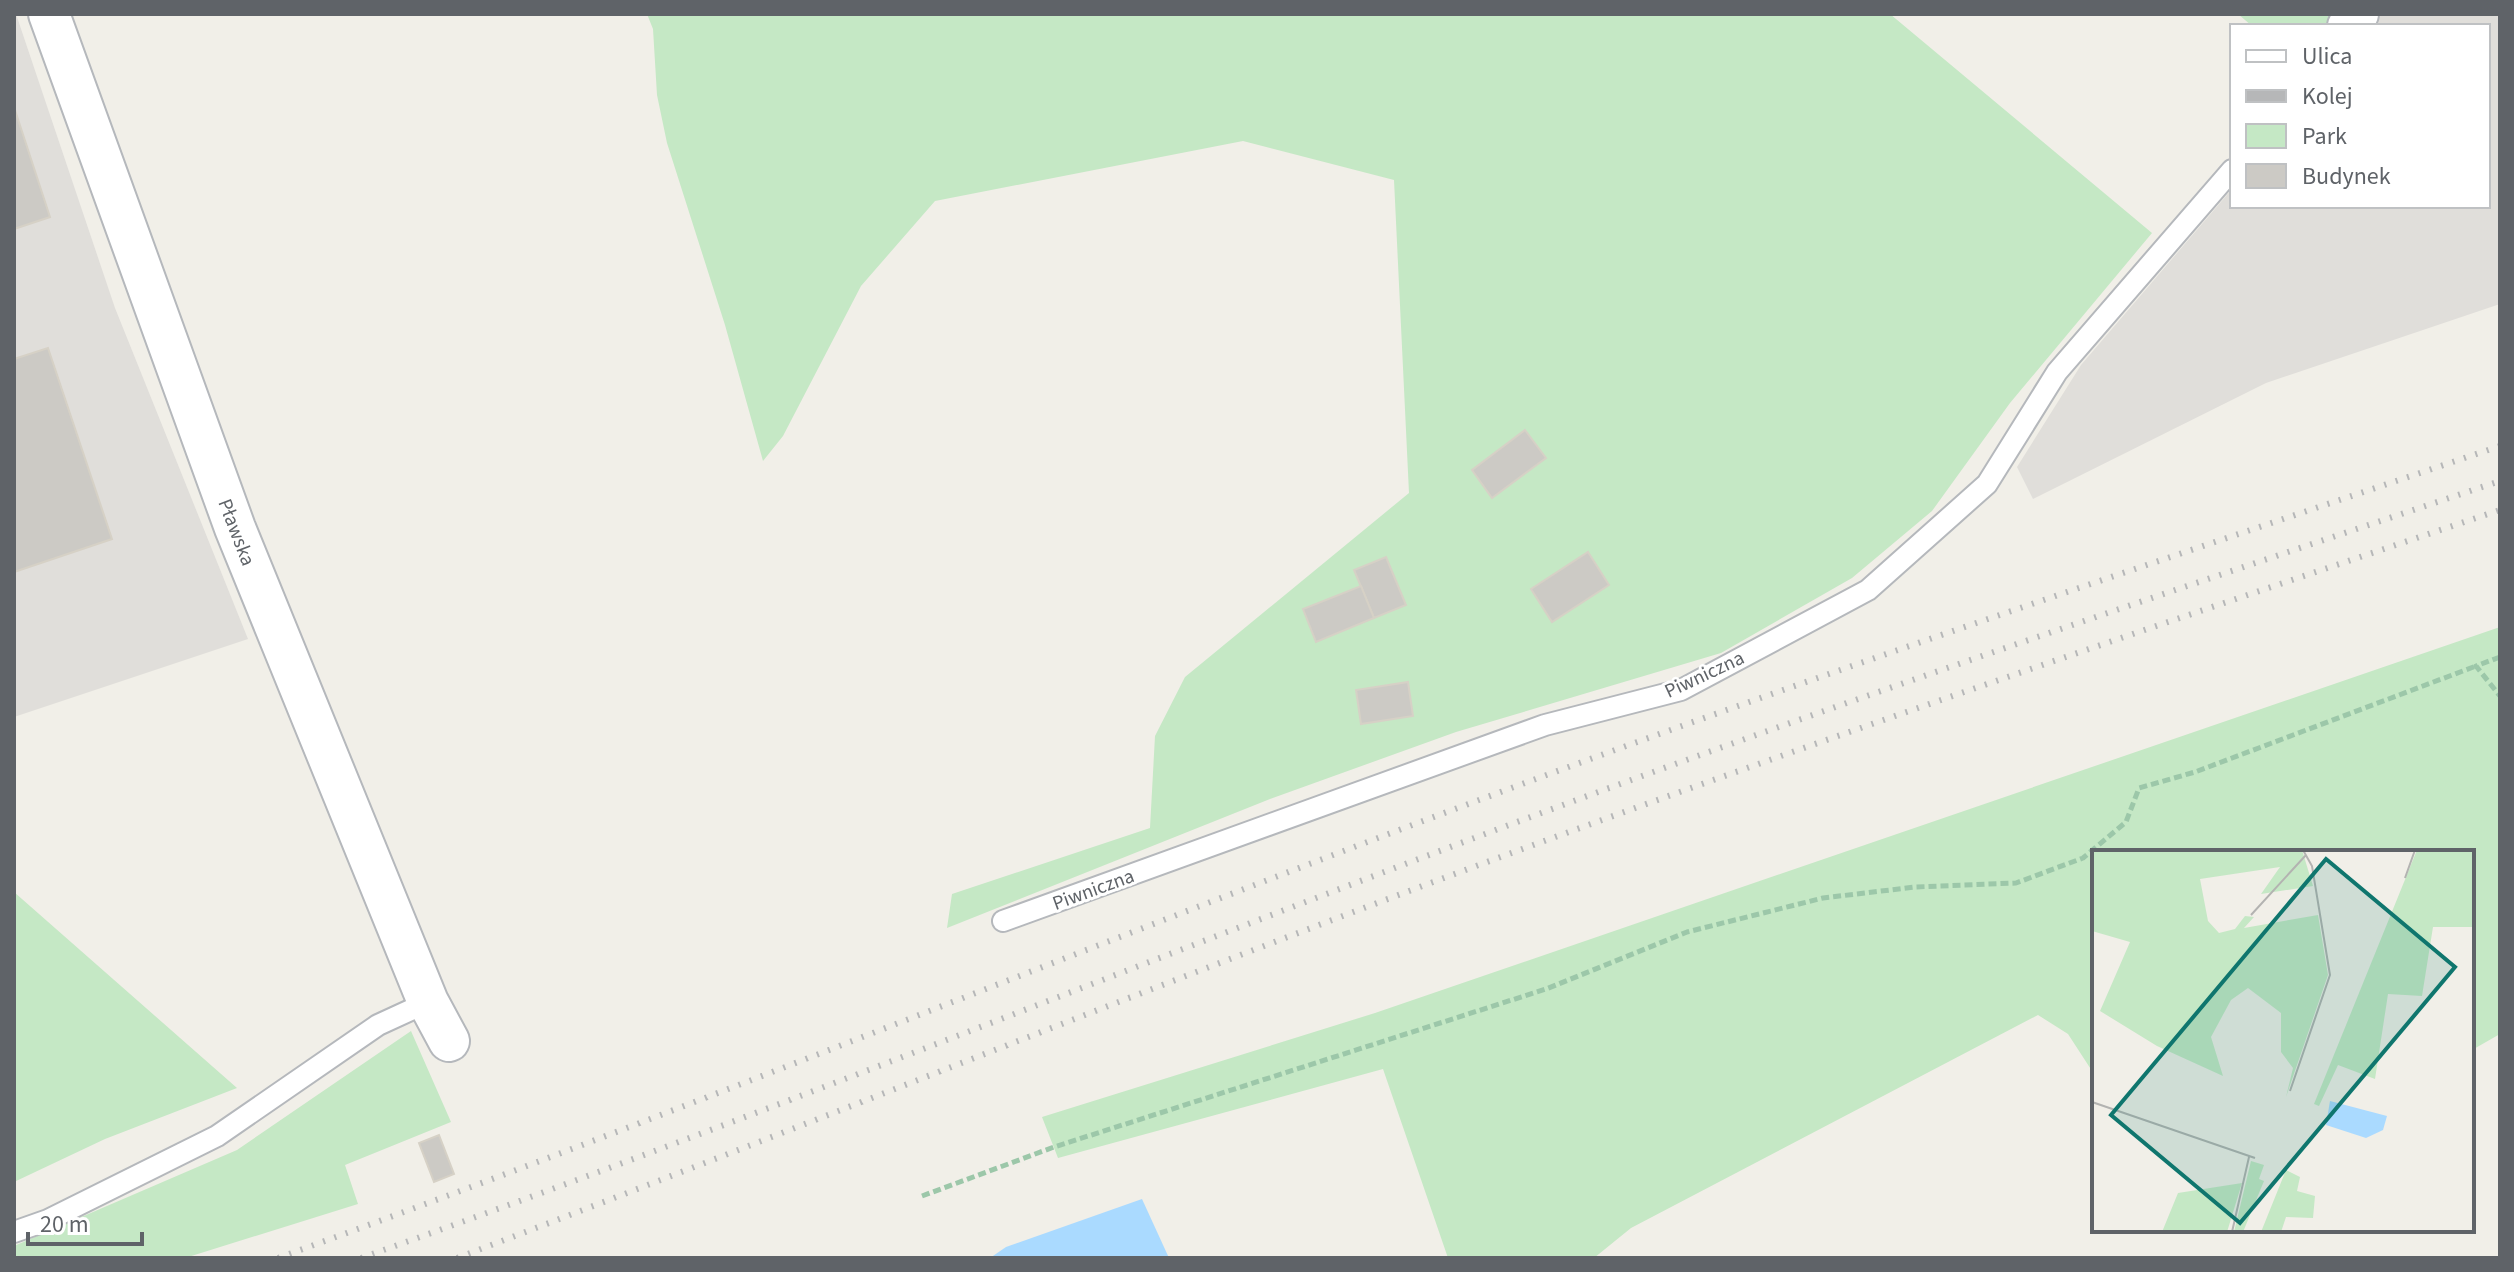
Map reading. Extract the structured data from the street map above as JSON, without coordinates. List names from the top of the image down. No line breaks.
{"streets":{"street":["Pławska"],"lane":["Piwniczna"]},"legend":["Ulica","Kolej","Park","Budynek"],"scale_bar":"20 m"}
